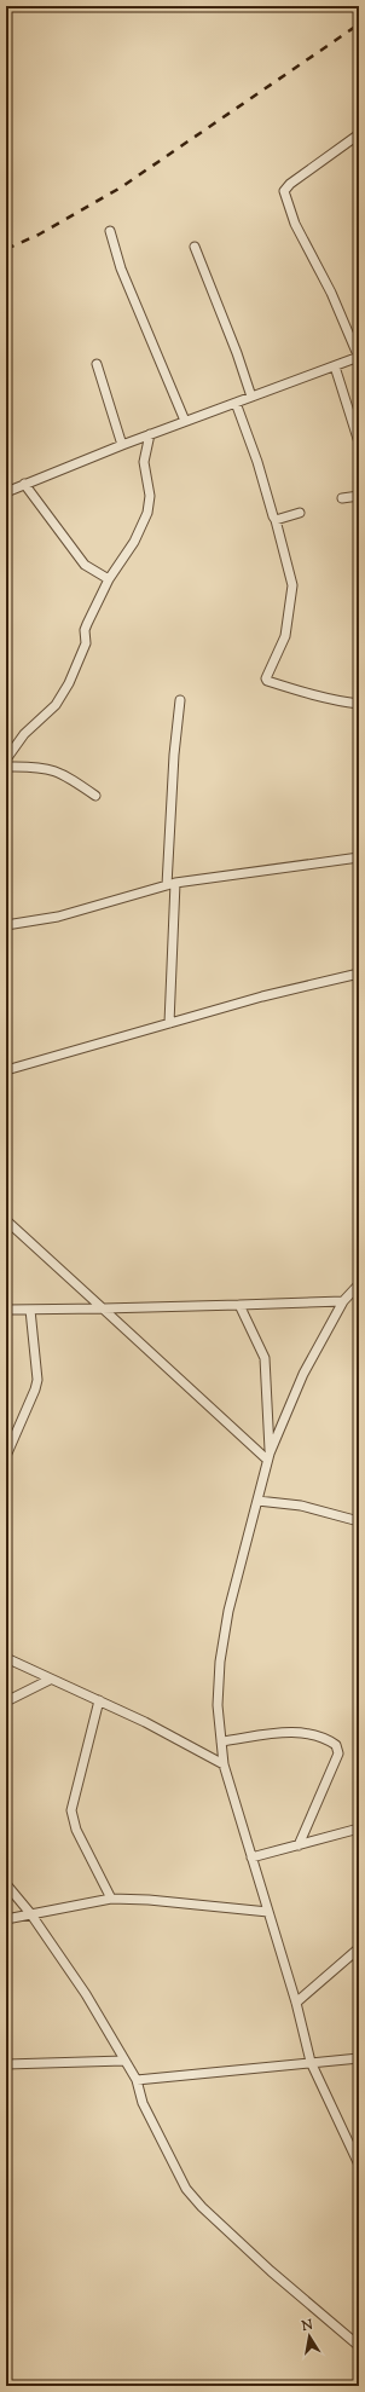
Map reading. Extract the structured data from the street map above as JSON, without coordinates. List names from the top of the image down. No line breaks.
{"north":"top"}
